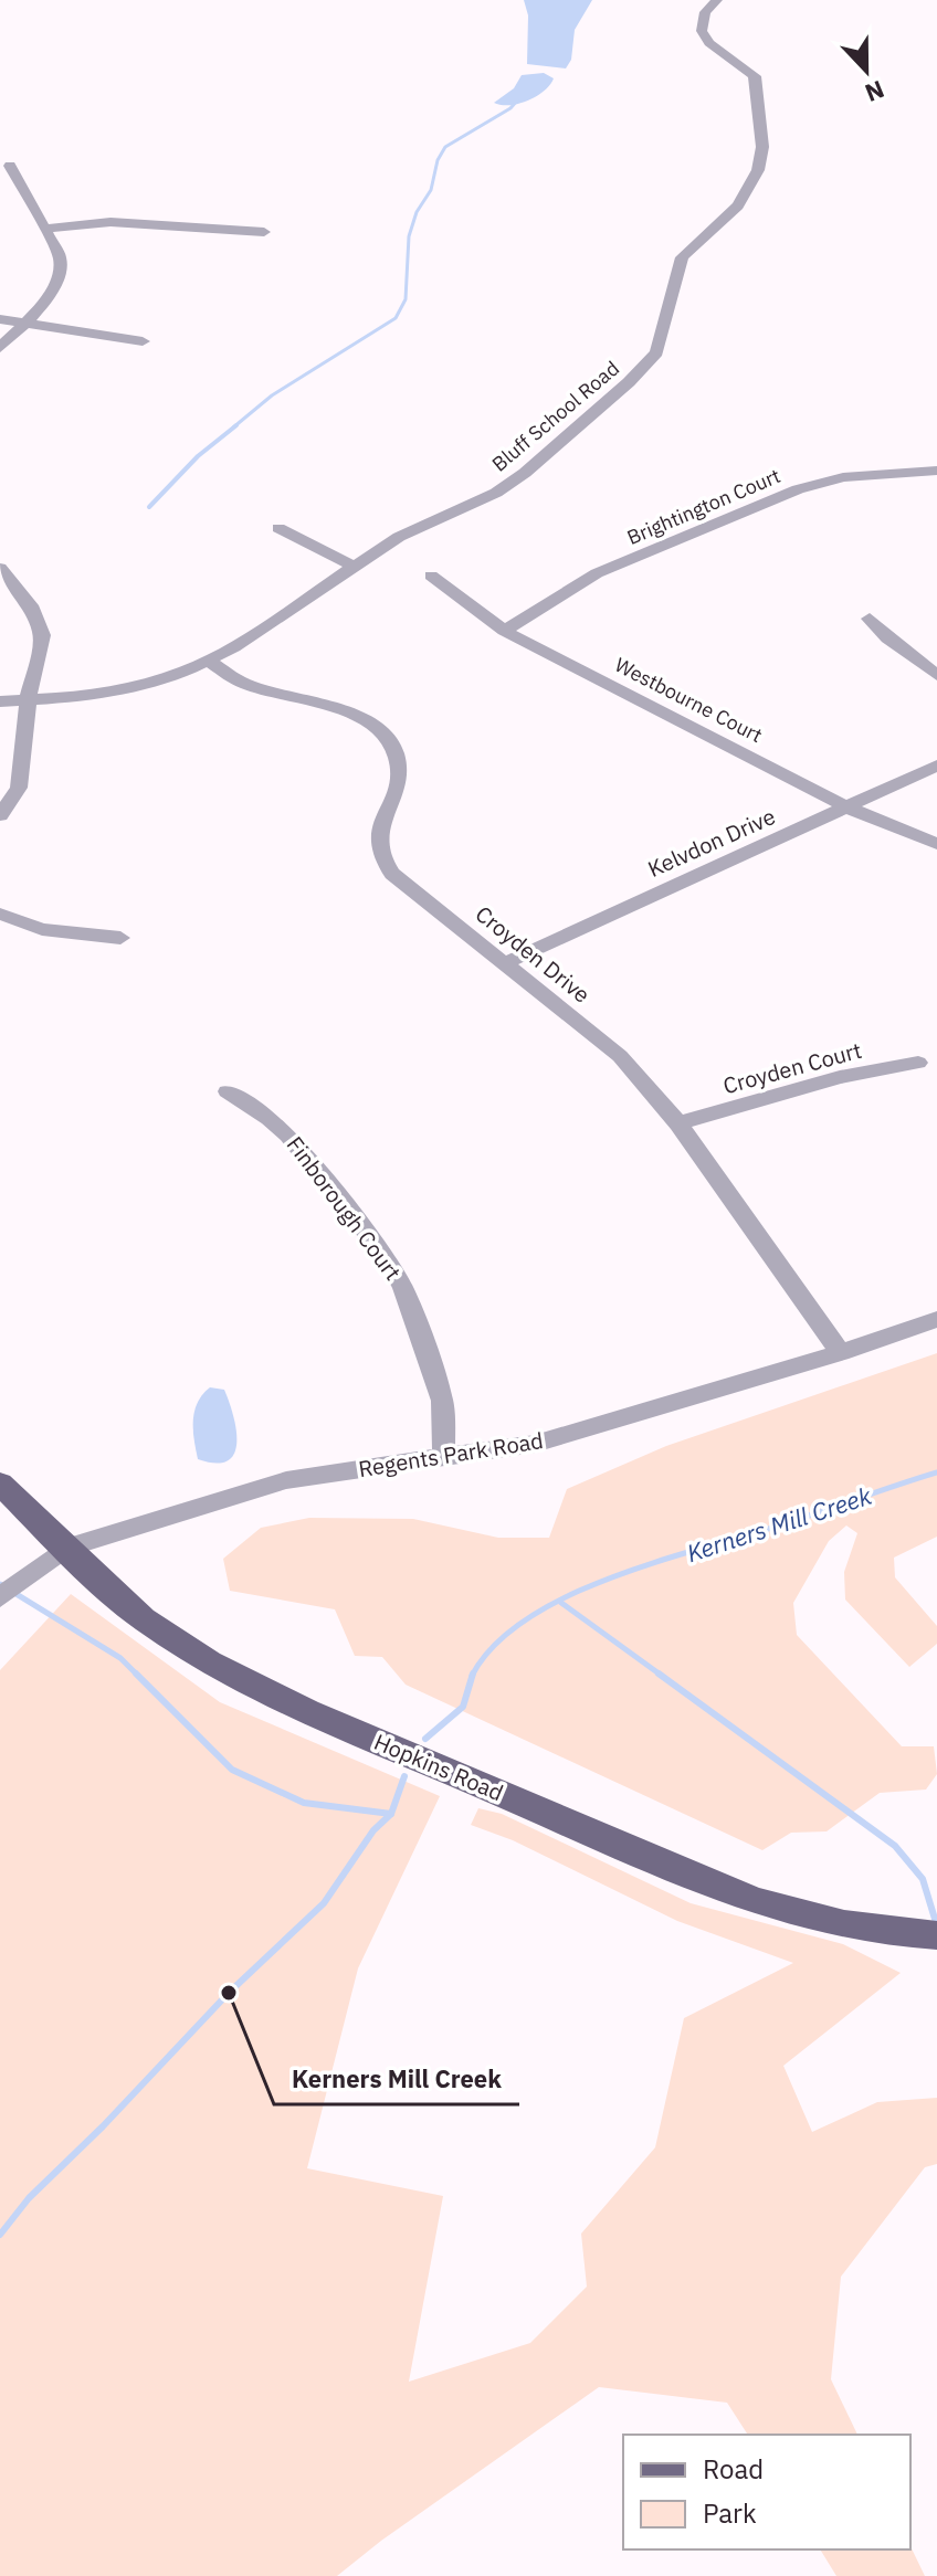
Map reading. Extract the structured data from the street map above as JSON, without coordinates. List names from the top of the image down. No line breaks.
{"streets":{"main road":["Hopkins Road"],"street":["Bluff School Road","Brightington Court","Westbourne Court","Kelvdon Drive","Croyden Drive","Croyden Court","Finborough Court","Regents Park Road"]},"crossings":[["Bluff School Road","Croyden Drive"],["Brightington Court","Westbourne Court"],["Westbourne Court","Kelvdon Drive"],["Kelvdon Drive","Croyden Drive"],["Croyden Drive","Croyden Court"],["Croyden Drive","Regents Park Road"],["Finborough Court","Regents Park Road"],["Regents Park Road","Hopkins Road"]],"water":["Kerners Mill Creek"],"places":["Kerners Mill Creek"],"legend":["Road","Park"],"north":"bottom"}
